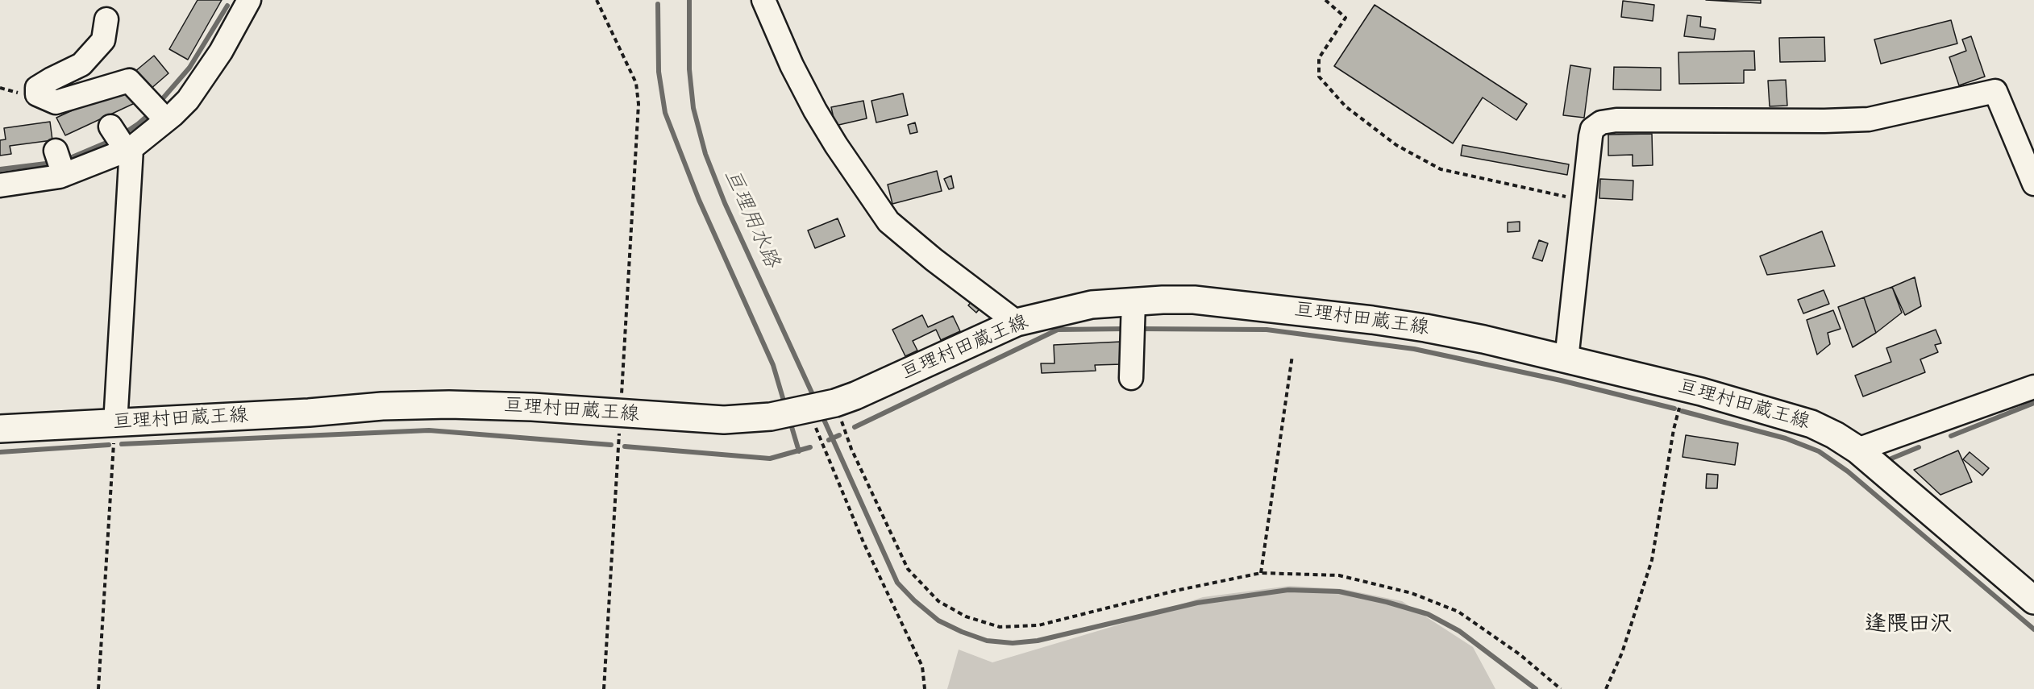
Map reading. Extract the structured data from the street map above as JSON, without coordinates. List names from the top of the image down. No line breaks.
{"streets":{"main road":["亘理村田蔵王線"]},"districts":["逢隈田沢"],"water":["亘理用水路"]}
